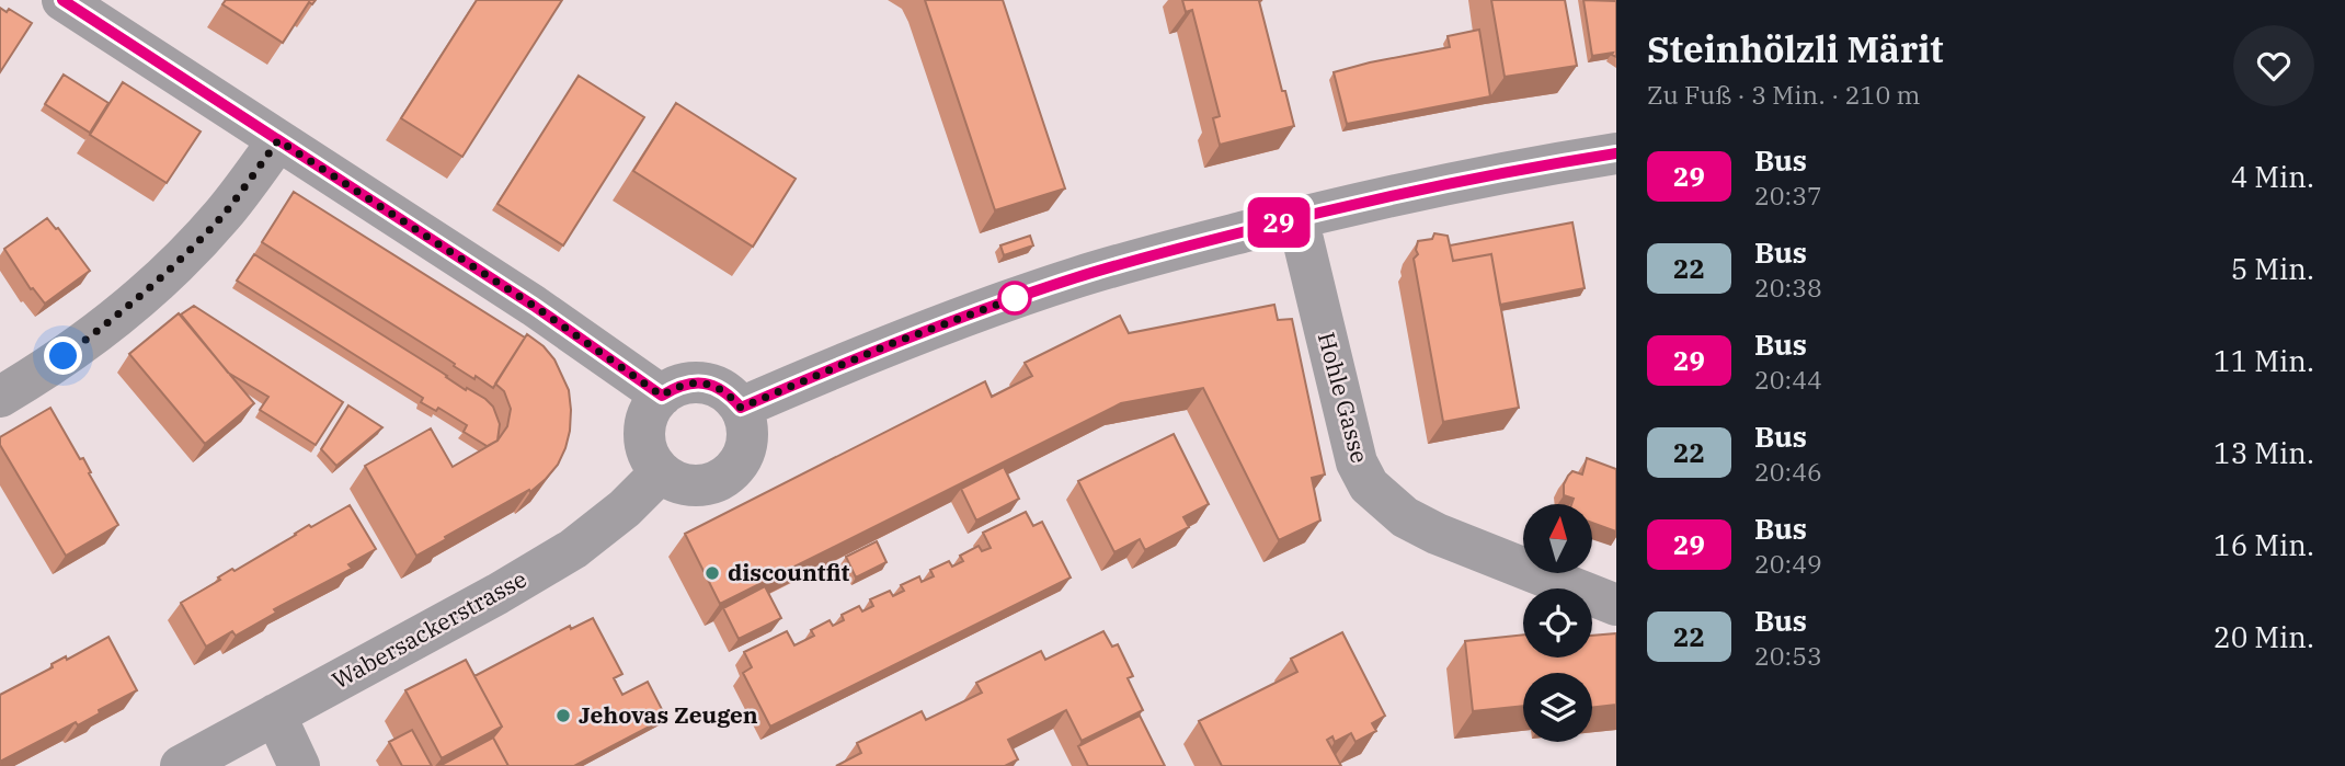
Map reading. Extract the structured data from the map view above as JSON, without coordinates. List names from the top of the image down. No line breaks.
{"streets":{"street":["Hohle Gasse","Wabersackerstrasse"]},"places":["discountfit","Jehovas Zeugen"],"lines":["bus line 29"],"north":"top","page":{"on_map":"29","heading":["Steinhölzli Märit","Zu Fuß · 3 Min. · 210 m"],"list":[{"mark":"29","name":"Bus","note":"20:37","value":"4 Min."},{"mark":"22","name":"Bus","note":"20:38","value":"5 Min."},{"mark":"29","name":"Bus","note":"20:44","value":"11 Min."},{"mark":"22","name":"Bus","note":"20:46","value":"13 Min."},{"mark":"29","name":"Bus","note":"20:49","value":"16 Min."},{"mark":"22","name":"Bus","note":"20:53","value":"20 Min."}]}}
